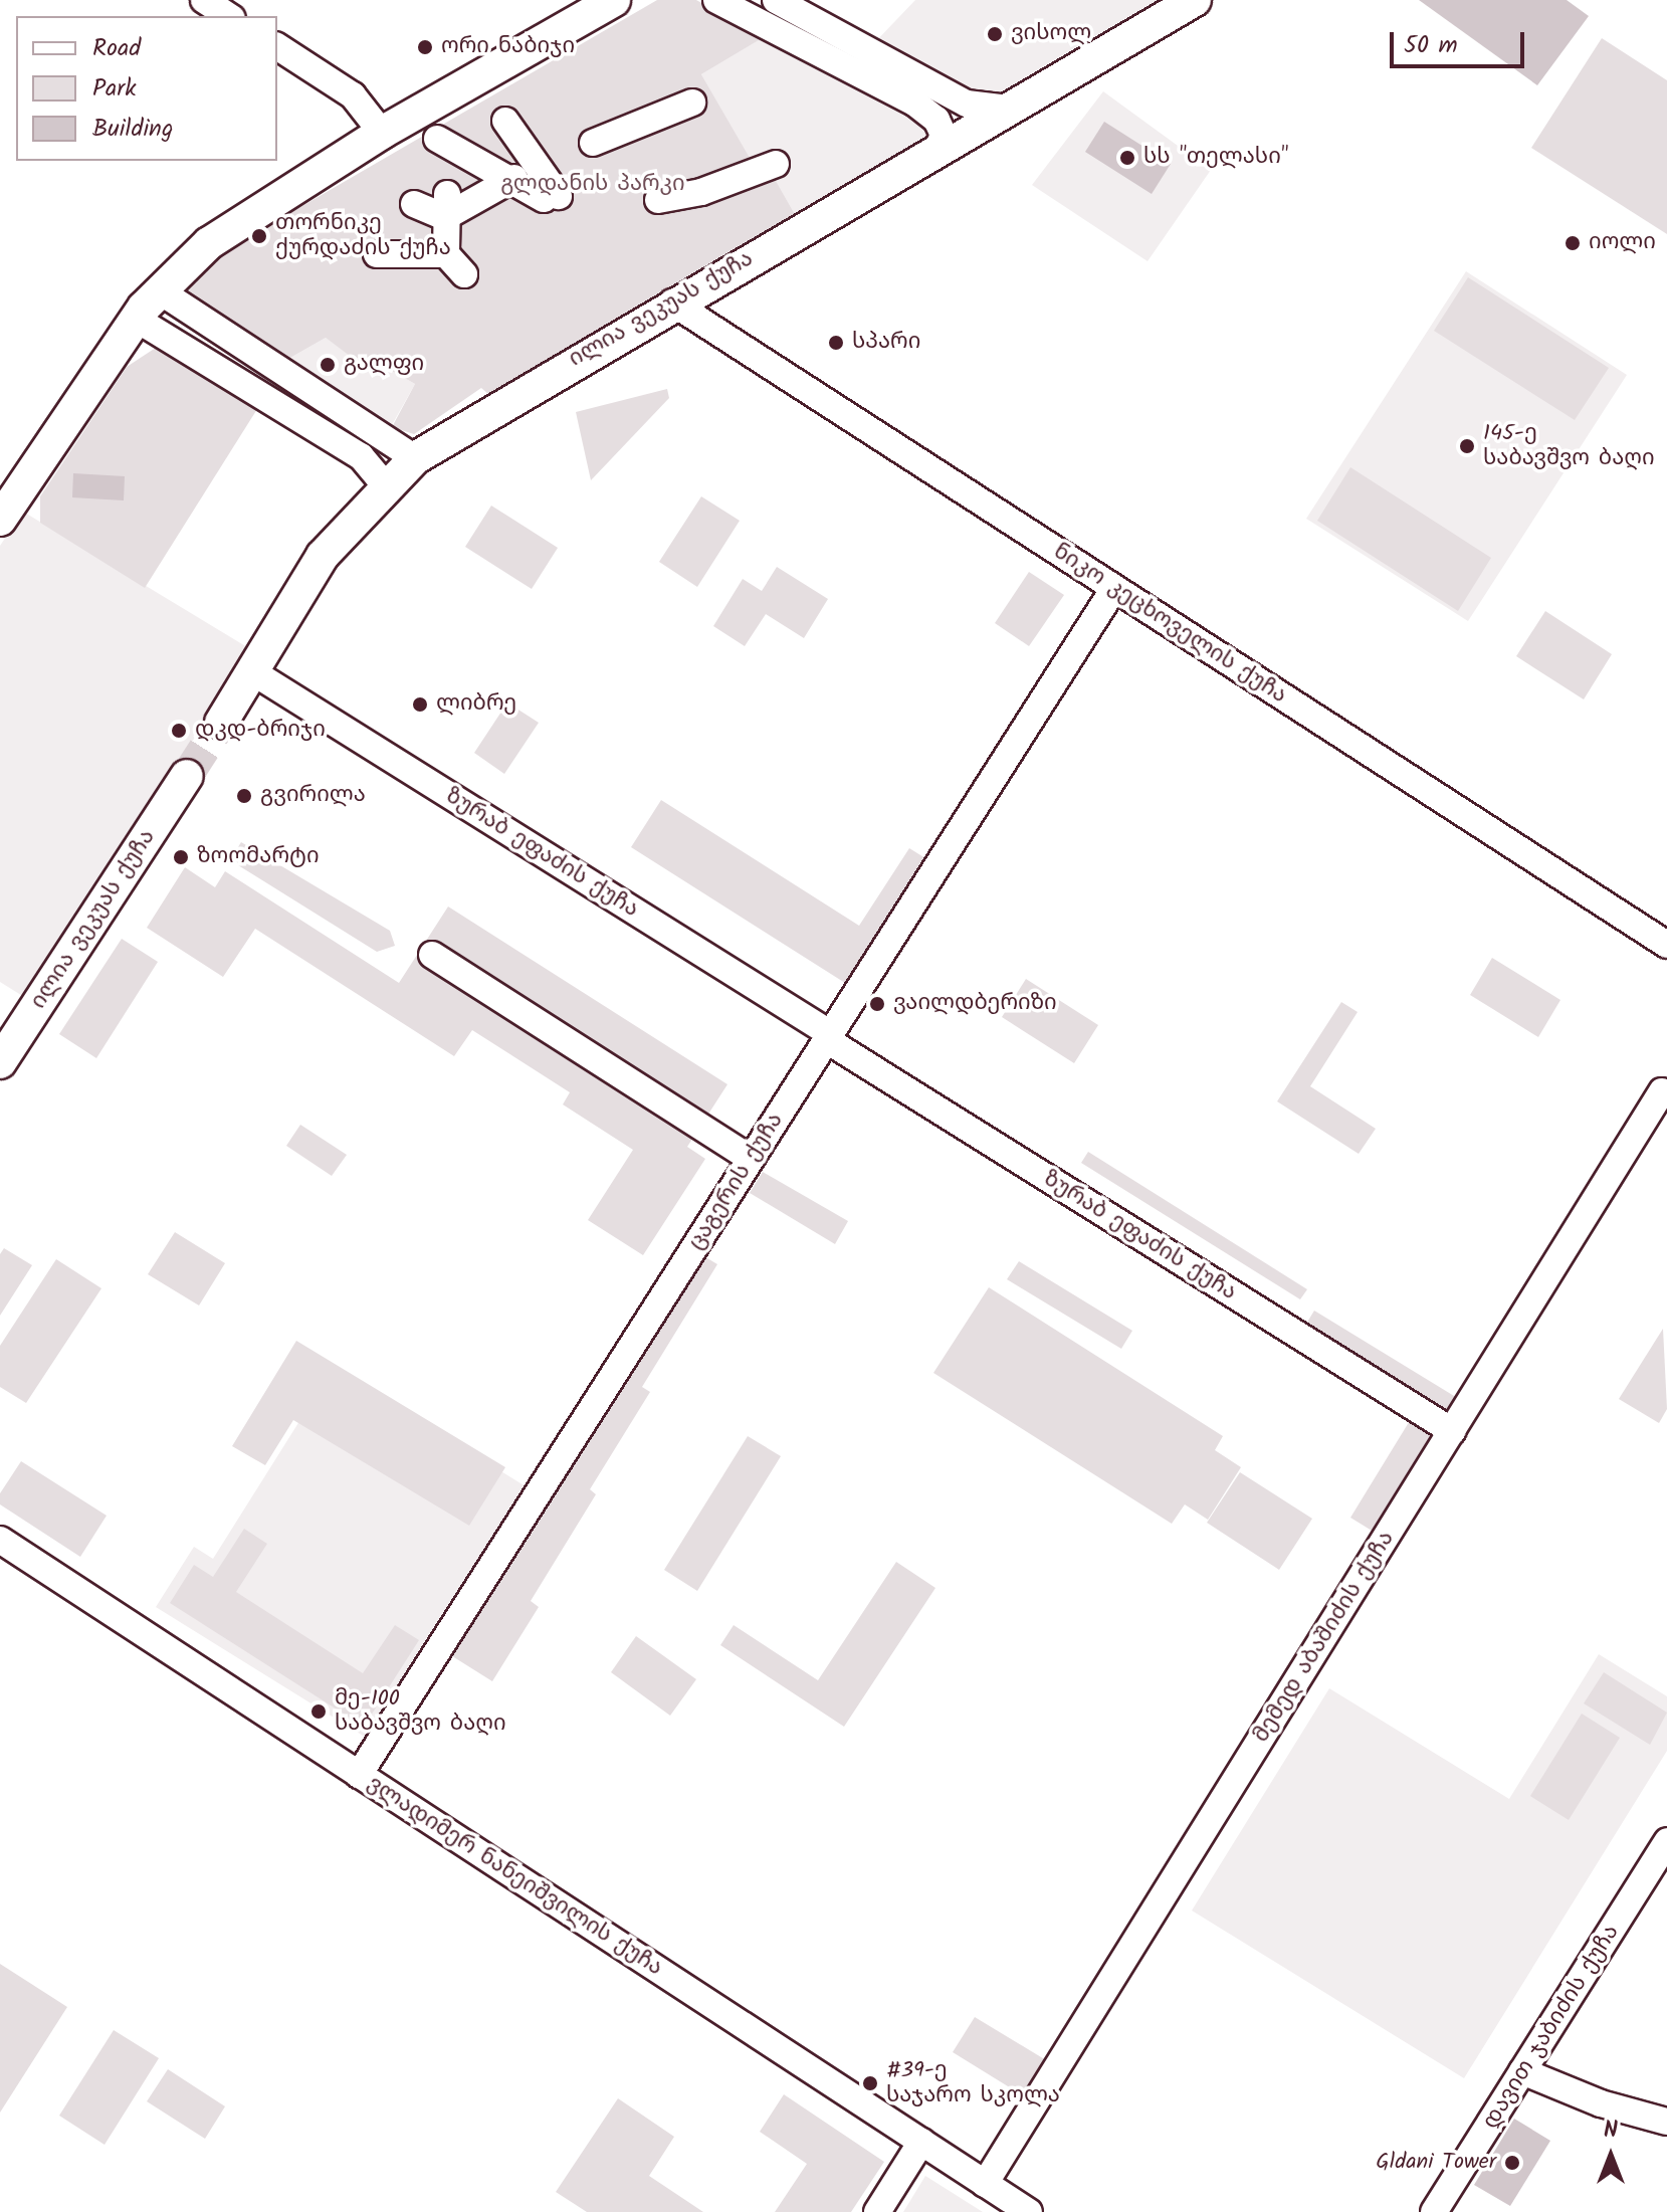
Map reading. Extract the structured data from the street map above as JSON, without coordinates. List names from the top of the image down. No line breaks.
{"streets":{"main road":["ილია ვეკუას ქუჩა"],"street":["ნიკო კეცხოველის ქუჩა","ზურაბ ეფაძის ქუჩა","ცაგერის ქუჩა","მემედ აბაშიძის ქუჩა","ვლადიმერ ნანეიშვილის ქუჩა","დავით ჯაბიძის ქუჩა"]},"crossings":[["ილია ვეკუას ქუჩა","ნიკო კეცხოველის ქუჩა"],["ილია ვეკუას ქუჩა","ზურაბ ეფაძის ქუჩა"],["ნიკო კეცხოველის ქუჩა","ცაგერის ქუჩა"],["ზურაბ ეფაძის ქუჩა","ცაგერის ქუჩა"],["ზურაბ ეფაძის ქუჩა","მემედ აბაშიძის ქუჩა"],["ცაგერის ქუჩა","ვლადიმერ ნანეიშვილის ქუჩა"],["მემედ აბაშიძის ქუჩა","ვლადიმერ ნანეიშვილის ქუჩა"]],"parks":["გლდანის პარკი"],"places":["ვისოლ","ორი ნაბიჯი","სს \"თელასი\"","თორნიკე ქურდაძის ქუჩა","იოლი","სპარი","გალფი","145-ე საბავშვო ბაღი","ლიბრე","დკდ-ბრიჯი","გვირილა","ზოომარტი","ვაილდბერიზი","მე-100 საბავშვო ბაღი","#39-ე საჯარო სკოლა","Gldani Tower"],"legend":["Road","Park","Building"],"scale_bar":"50 m","north":"top"}
